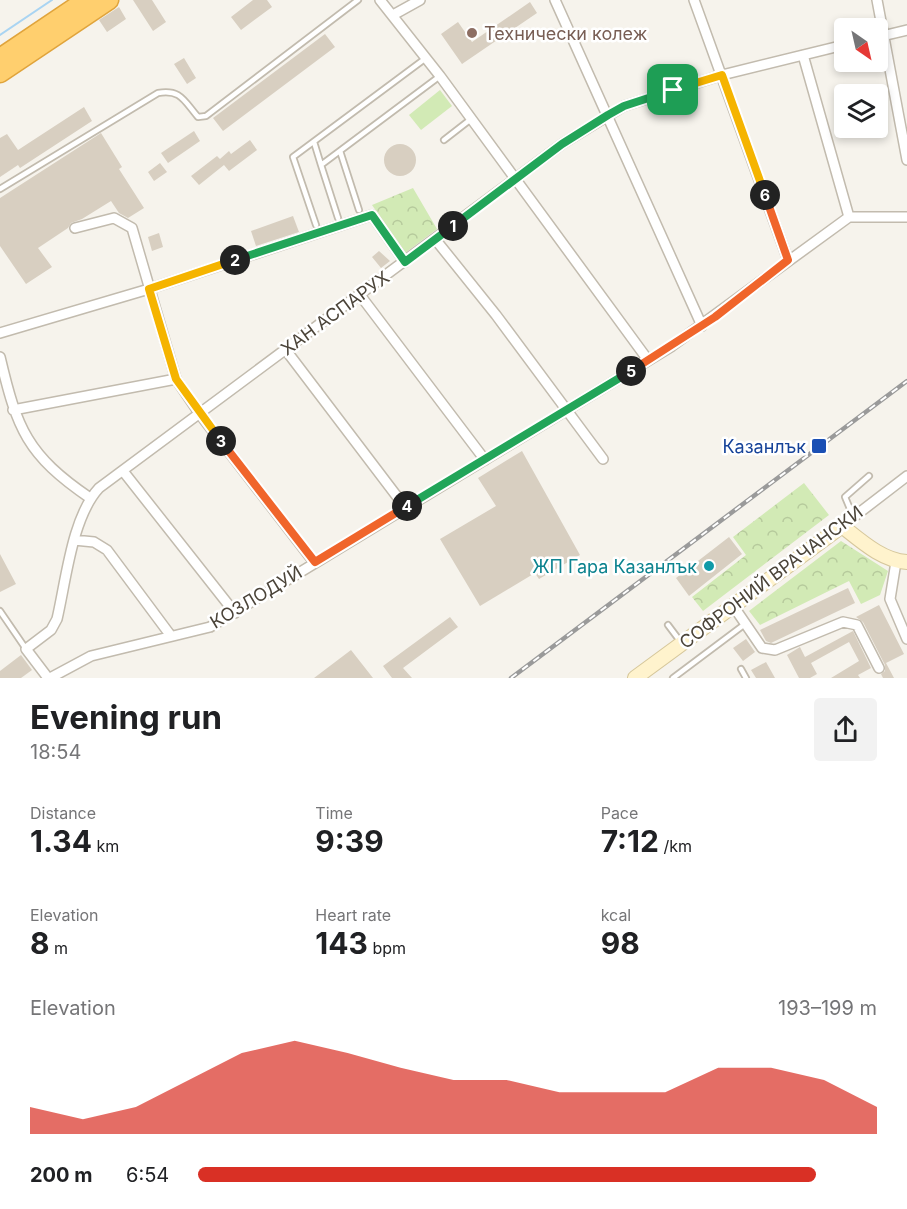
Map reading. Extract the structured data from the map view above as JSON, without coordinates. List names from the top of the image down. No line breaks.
{"streets":{"street":["ХАН АСПАРУХ","СОФРОНИЙ ВРАЧАНСКИ","КОЗЛОДУЙ"]},"places":{"other":["Технически колеж","ЖП Гара Казанлък"],"transit":["Казанлък"]},"north":"bottom right","page":{"pins":["6","1","2","5","3","4"],"heading":["Evening run","18:54"],"stats":[["Distance","1.34 km"],["Time","9:39"],["Pace","7:12 /km"],["Elevation","8 m"],["Heart rate","143 bpm"],["kcal","98"]],"chart":["Elevation","193–199 m"],"list":[{"name":"200 m","note":"6:54"}]}}
